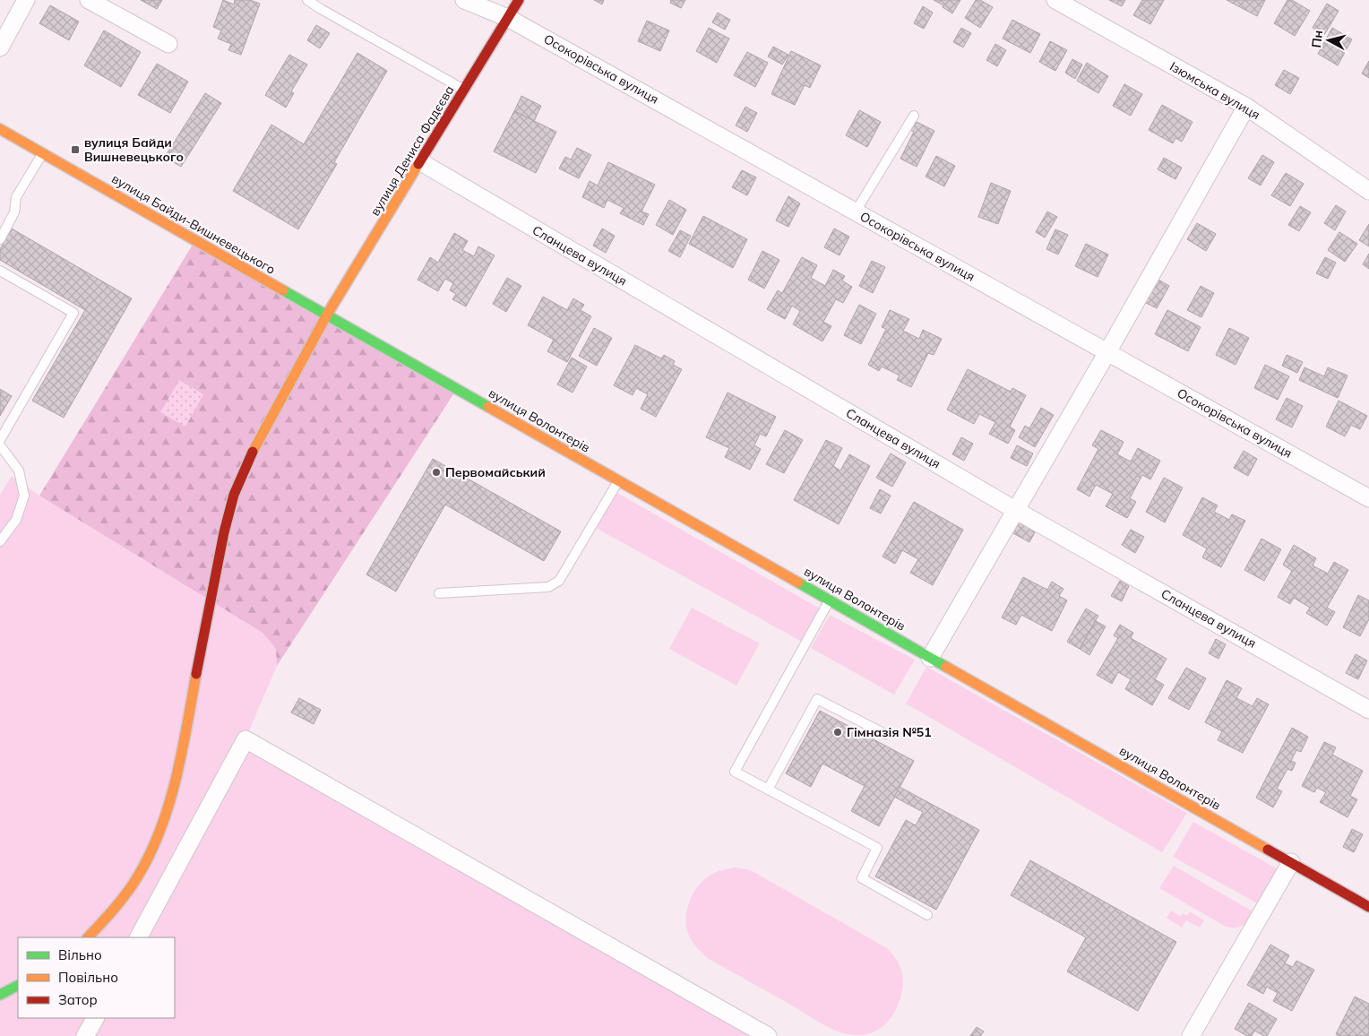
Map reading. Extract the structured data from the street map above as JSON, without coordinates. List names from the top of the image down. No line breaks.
{"streets":{"street":["Осокорівська вулиця","Ізюмська вулиця","вулиця Дениса Фадєєва","вулиця Байди-Вишневецького","Сланцева вулиця","вулиця Волонтерів"]},"crossings":[["Осокорівська вулиця","вулиця Дениса Фадєєва"],["вулиця Дениса Фадєєва","вулиця Байди-Вишневецького"],["вулиця Дениса Фадєєва","Сланцева вулиця"],["вулиця Дениса Фадєєва","вулиця Волонтерів"],["вулиця Байди-Вишневецького","вулиця Волонтерів"]],"places":{"transit":["вулиця Байди Вишневецького"],"other":["Первомайський","Гімназія №51"]},"legend":["Вільно","Повільно","Затор"],"north":"left"}
